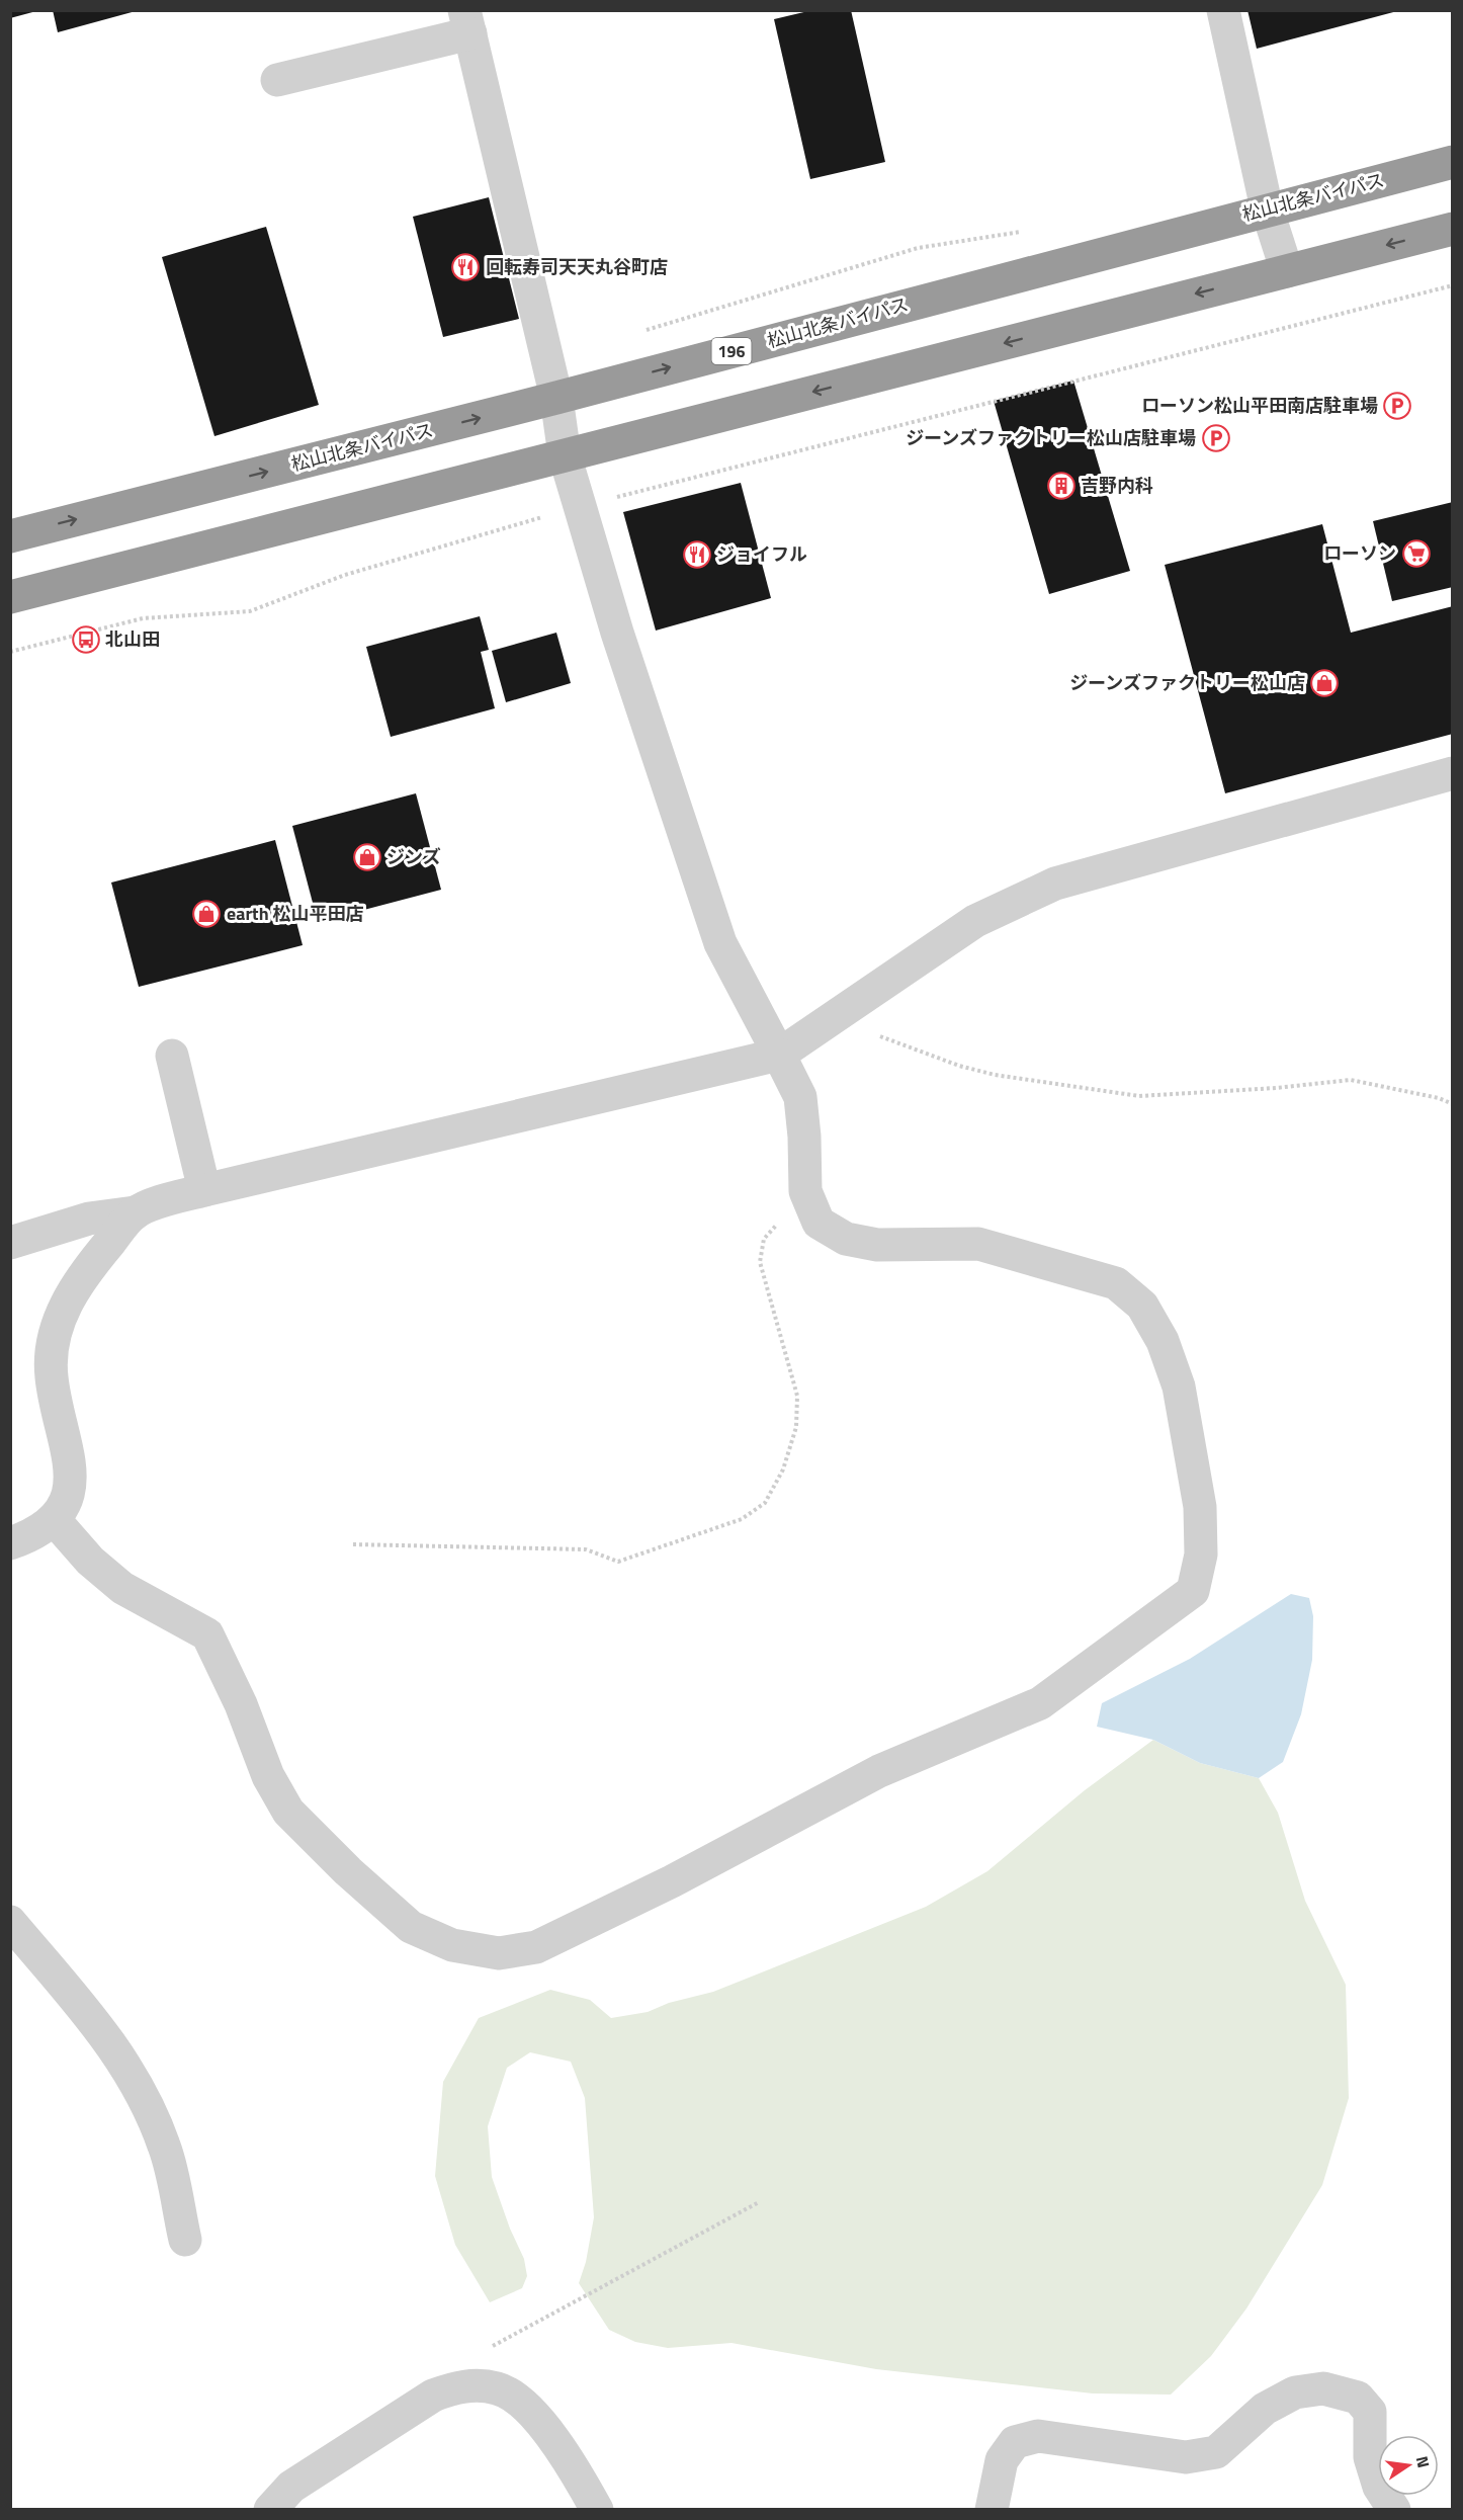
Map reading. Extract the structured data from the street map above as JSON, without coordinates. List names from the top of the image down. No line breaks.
{"streets":{"highway":["松山北条バイパス","196"]},"places":{"restaurant":["回転寿司天天丸谷町店","ジョイフル"],"parking":["ローソン松山平田南店駐車場","ジーンズファクトリー松山店駐車場"],"building":["吉野内科"],"supermarket":["ローソン"],"bus stop":["北山田"],"shop":["ジーンズファクトリー松山店","ジンズ","earth 松山平田店"]},"north":"right"}
